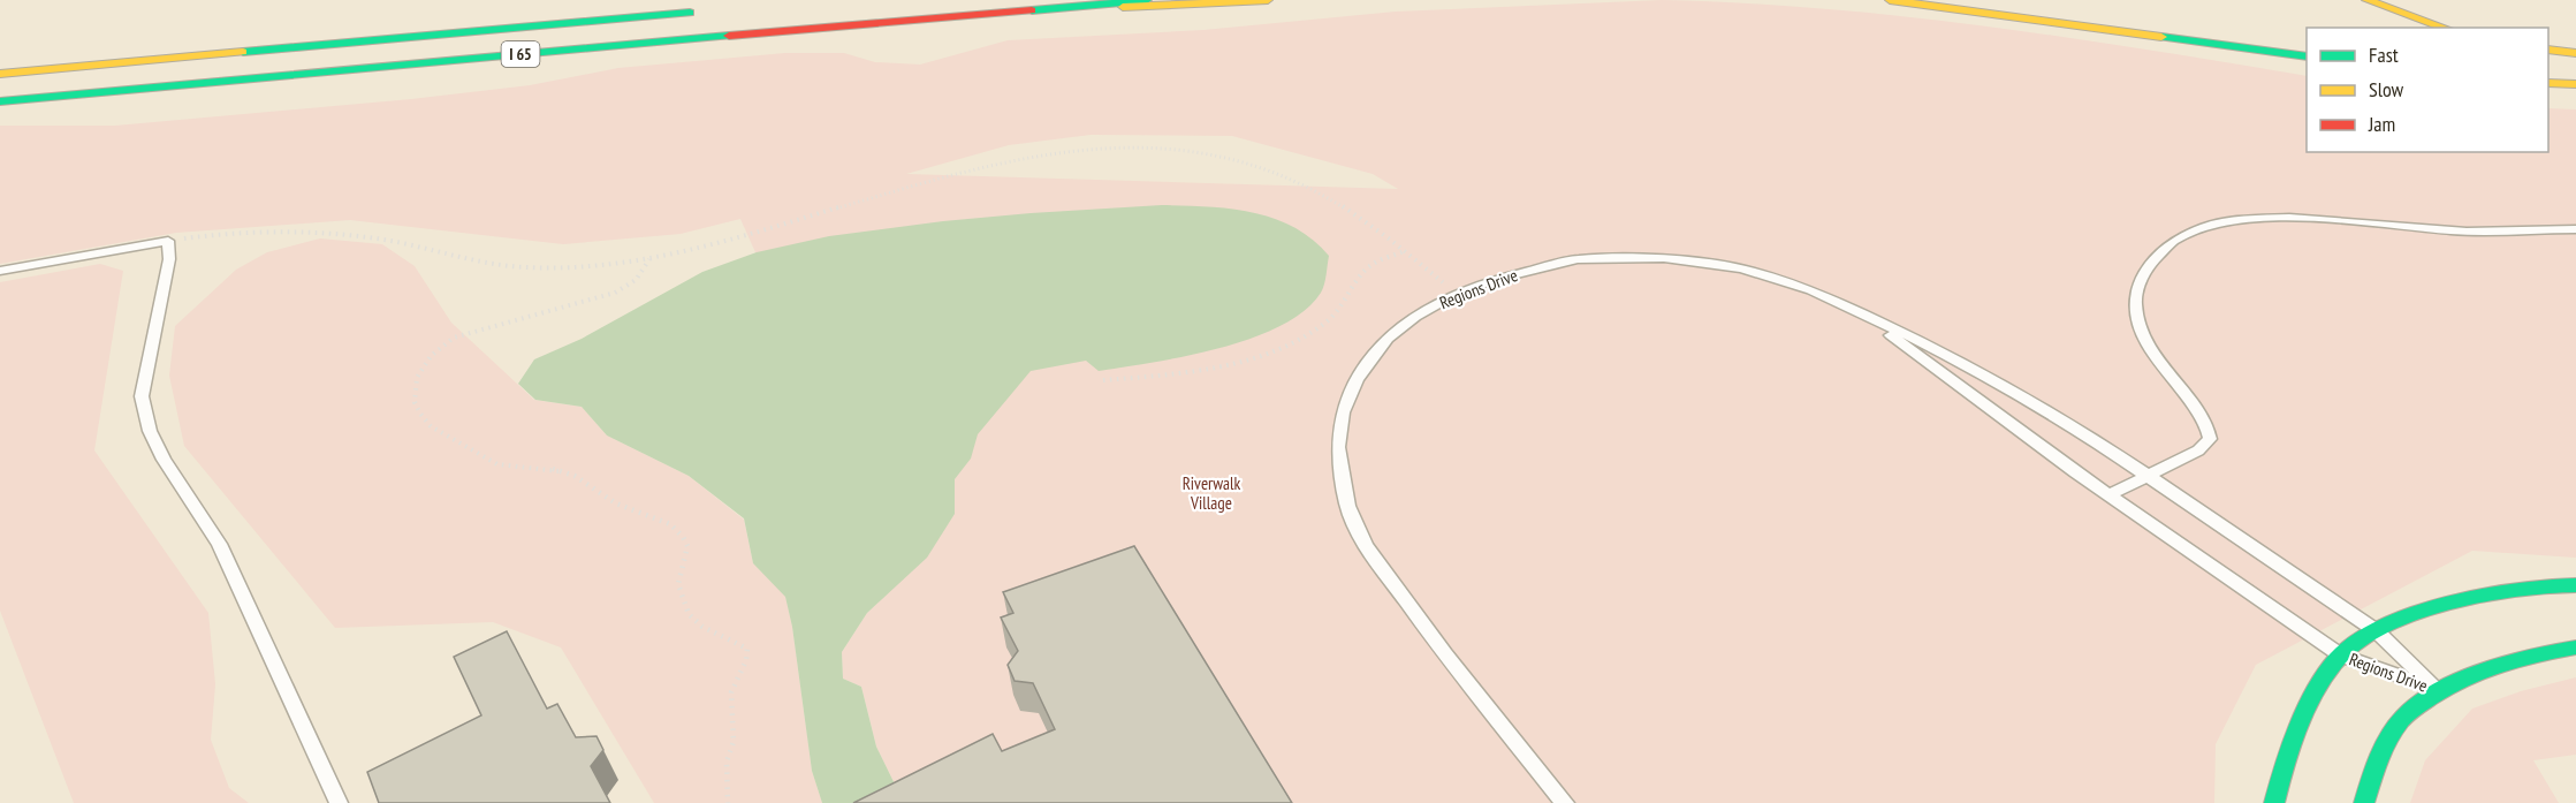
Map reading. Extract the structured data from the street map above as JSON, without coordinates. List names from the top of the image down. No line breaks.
{"streets":{"main road":["I 65"],"lane":["Regions Drive"]},"parks":["Riverwalk Village"],"legend":["Fast","Slow","Jam"]}
